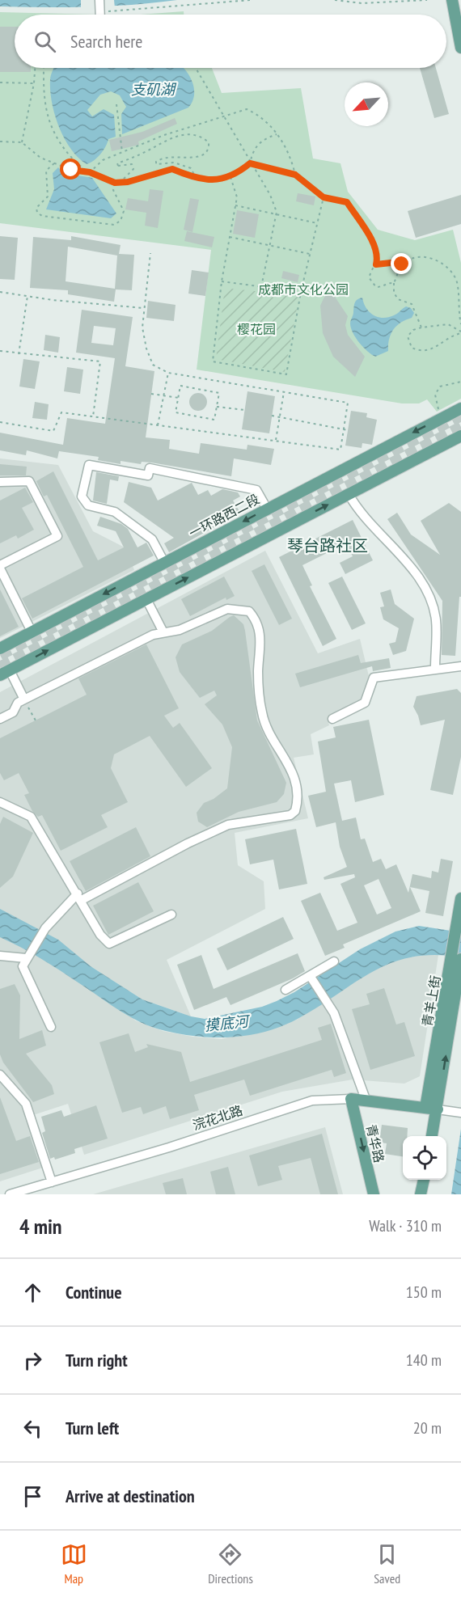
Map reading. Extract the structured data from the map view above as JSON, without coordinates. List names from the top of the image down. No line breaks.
{"streets":{"main road":["一环路西二段","青羊上街","浣花北路","青华路"]},"crossings":[["青羊上街","浣花北路"],["浣花北路","青华路"]],"one_way":["青华路"],"districts":["琴台路社区"],"water":["支矶湖","摸底河"],"parks":["成都市文化公园","樱花园"],"north":"bottom left","page":{"search":"Search here","heading":["4 min","Walk · 310 m"],"list":[["Continue","150 m"],["Turn right","140 m"],["Turn left","20 m"],"Arrive at destination"],"nav":["Map","Directions","Saved"]}}
